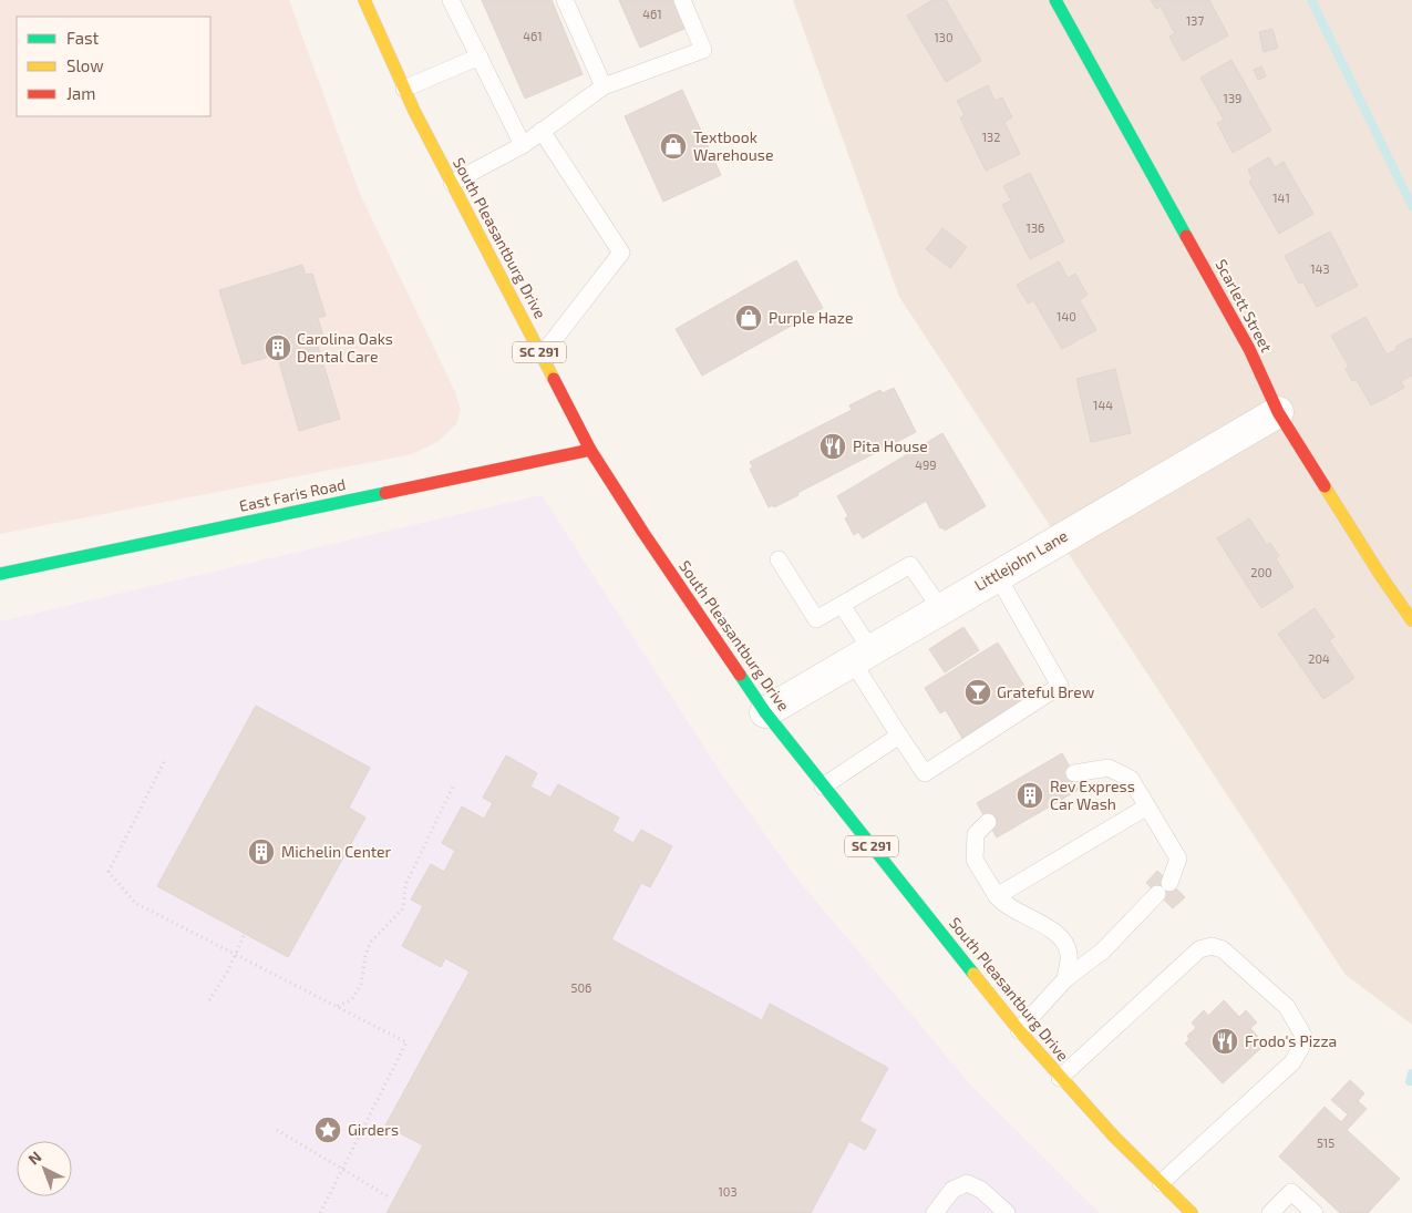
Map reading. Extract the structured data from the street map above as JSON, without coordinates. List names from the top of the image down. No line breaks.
{"streets":{"main road":["South Pleasantburg Drive","Scarlett Street","SC 291","East Faris Road"],"street":["Littlejohn Lane"]},"crossings":[["South Pleasantburg Drive","East Faris Road"],["South Pleasantburg Drive","Littlejohn Lane"],["Scarlett Street","Littlejohn Lane"]],"places":{"shop":["Textbook Warehouse","Purple Haze"],"building":["Carolina Oaks Dental Care","Rev Express Car Wash","Michelin Center"],"restaurant":["Pita House","Frodo's Pizza"],"bar":["Grateful Brew"],"place":["Girders"]},"house_numbers":["461","137","461","130","139","132","141","136","143","140","144","499","200","204","506","515","103"],"legend":["Fast","Slow","Jam"],"north":"top left"}
